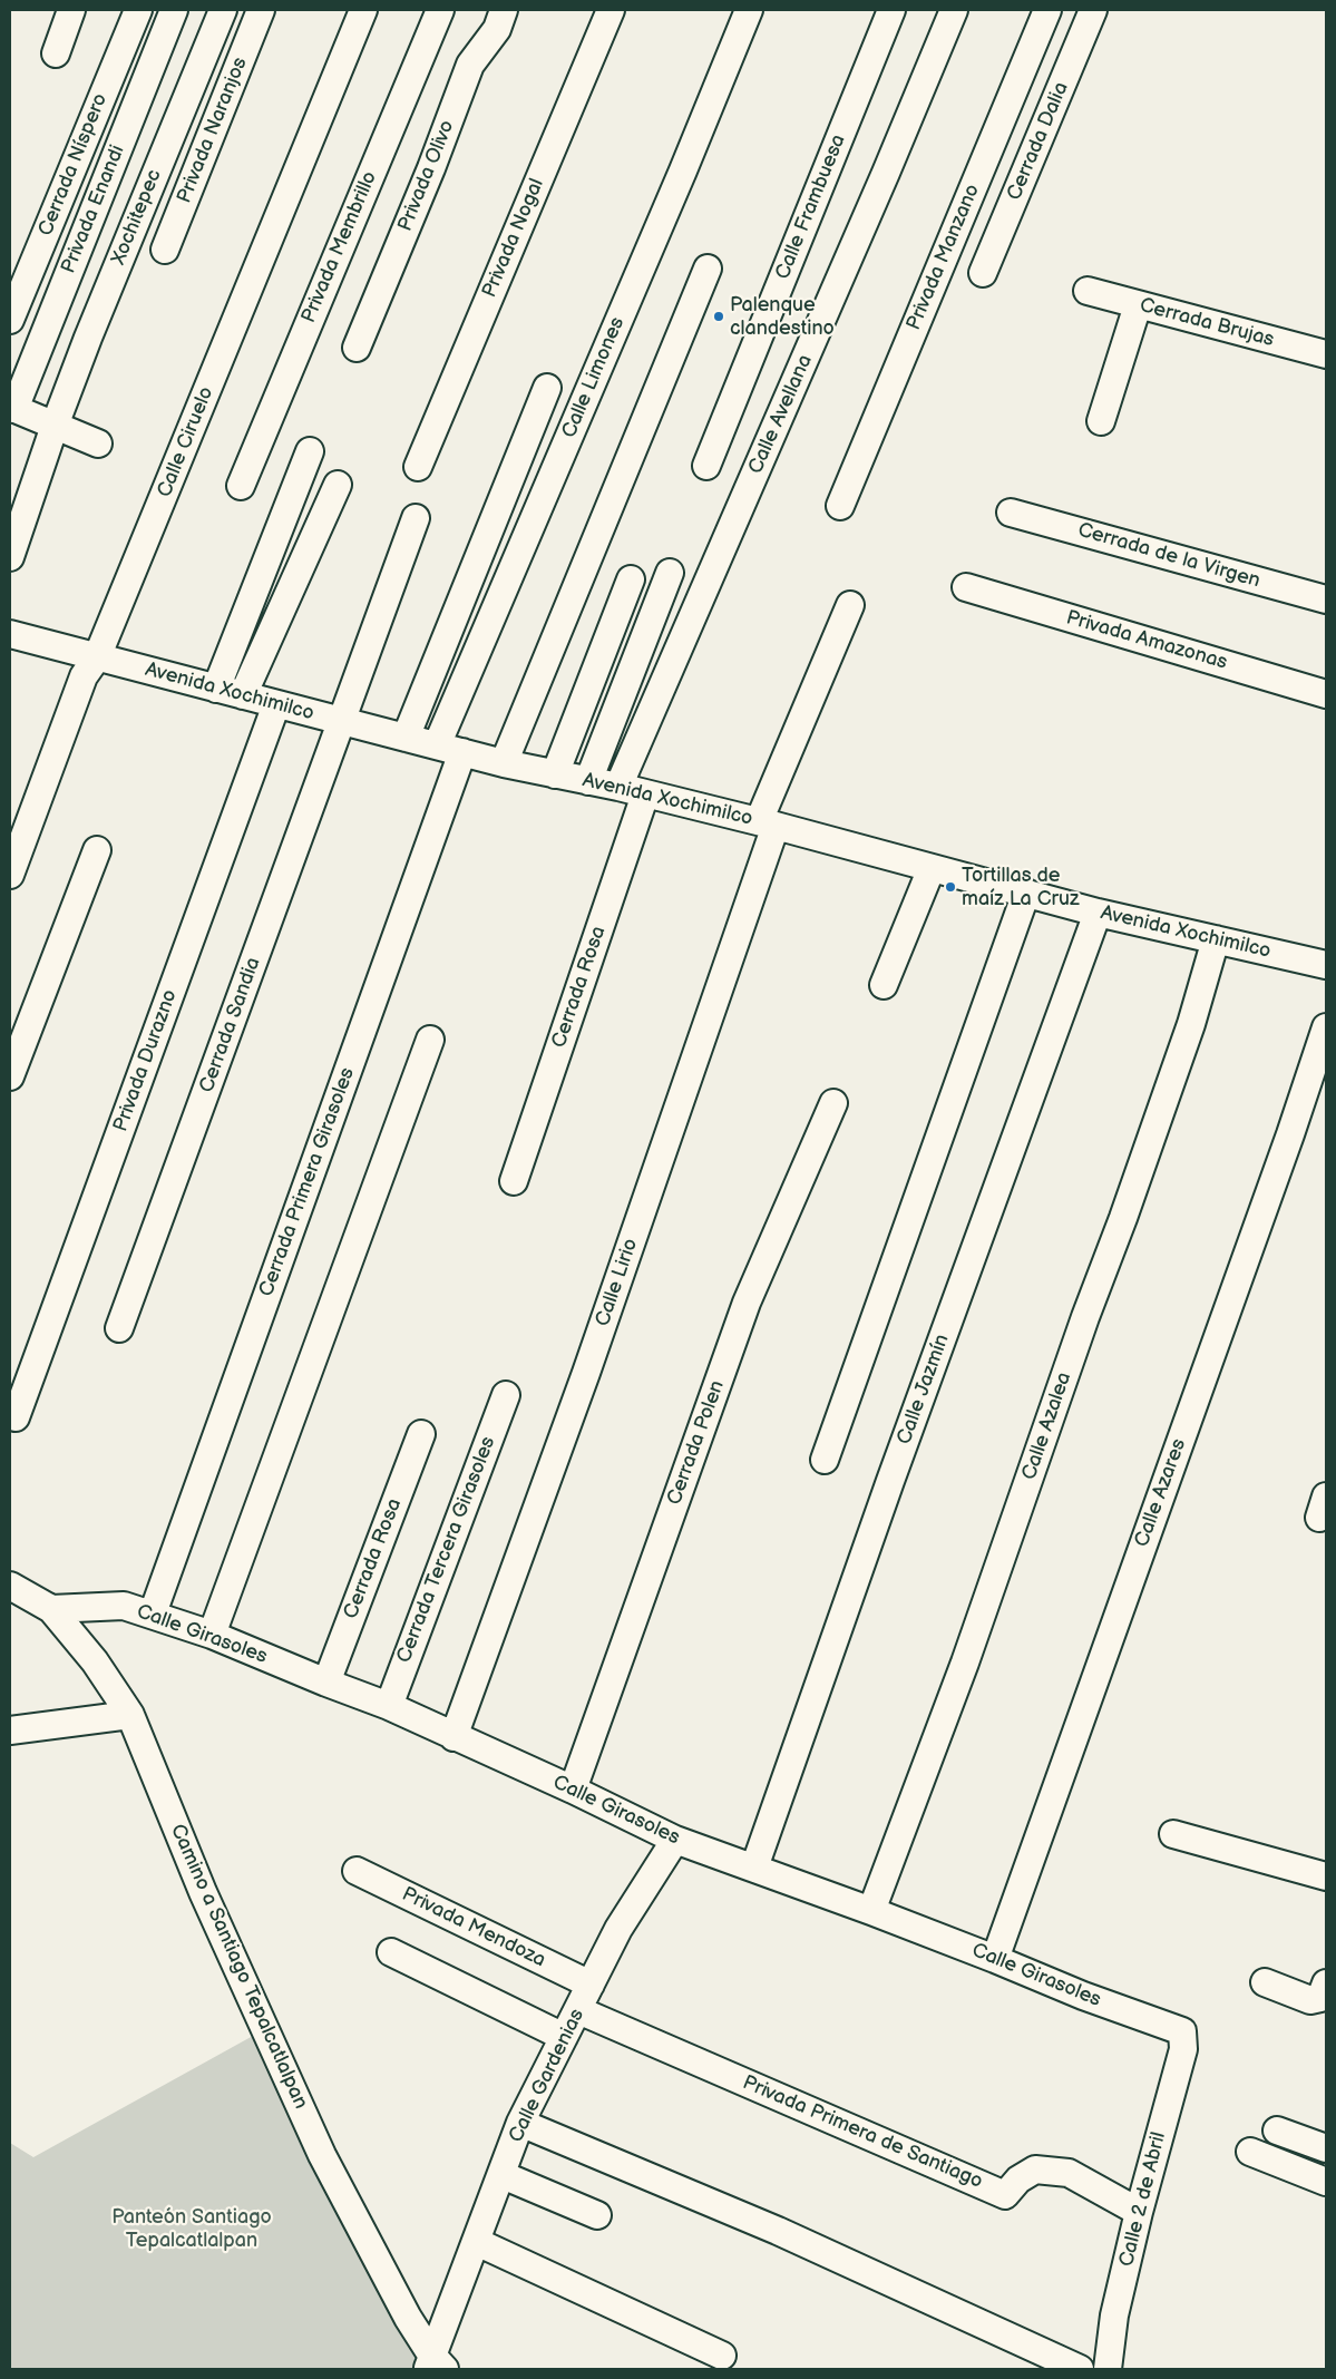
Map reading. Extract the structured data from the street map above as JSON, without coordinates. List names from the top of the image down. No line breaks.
{"streets":{"street":["Privada Naranjos","Cerrada Dalia","Cerrada Níspero","Privada Olivo","Calle Frambuesa","Privada Enandi","Xochitepec","Privada Nogal","Privada Membrillo","Privada Manzano","Cerrada Brujas","Calle Limones","Calle Avellana","Calle Ciruelo","Cerrada de la Virgen","Privada Amazonas","Avenida Xochimilco","Cerrada Rosa","Cerrada Sandia","Privada Durazno","Cerrada Primera Girasoles","Calle Lirio","Calle Jazmín","Calle Azalea","Cerrada Polen","Calle Azares","Cerrada Tercera Girasoles","Calle Girasoles","Privada Mendoza","Camino a Santiago Tepalcatlalpan","Calle Gardenias","Privada Primera de Santiago","Calle 2 de Abril"]},"crossings":[["Calle Limones","Avenida Xochimilco"],["Calle Avellana","Avenida Xochimilco"],["Calle Ciruelo","Avenida Xochimilco"],["Avenida Xochimilco","Cerrada Rosa"],["Avenida Xochimilco","Cerrada Sandia"],["Avenida Xochimilco","Privada Durazno"],["Avenida Xochimilco","Cerrada Primera Girasoles"],["Avenida Xochimilco","Calle Lirio"],["Avenida Xochimilco","Calle Jazmín"],["Avenida Xochimilco","Calle Azalea"],["Cerrada Rosa","Calle Girasoles"],["Cerrada Primera Girasoles","Calle Girasoles"],["Calle Lirio","Calle Girasoles"],["Calle Jazmín","Calle Girasoles"],["Calle Azalea","Calle Girasoles"],["Cerrada Polen","Calle Girasoles"],["Calle Azares","Calle Girasoles"],["Cerrada Tercera Girasoles","Calle Girasoles"],["Calle Girasoles","Camino a Santiago Tepalcatlalpan"],["Calle Girasoles","Calle Gardenias"],["Calle Girasoles","Calle 2 de Abril"],["Privada Mendoza","Calle Gardenias"],["Camino a Santiago Tepalcatlalpan","Calle Gardenias"],["Calle Gardenias","Privada Primera de Santiago"],["Privada Primera de Santiago","Calle 2 de Abril"]],"parks":["Panteón Santiago Tepalcatlalpan"],"places":["Palenque clandestino","Tortillas de maíz La Cruz"]}
